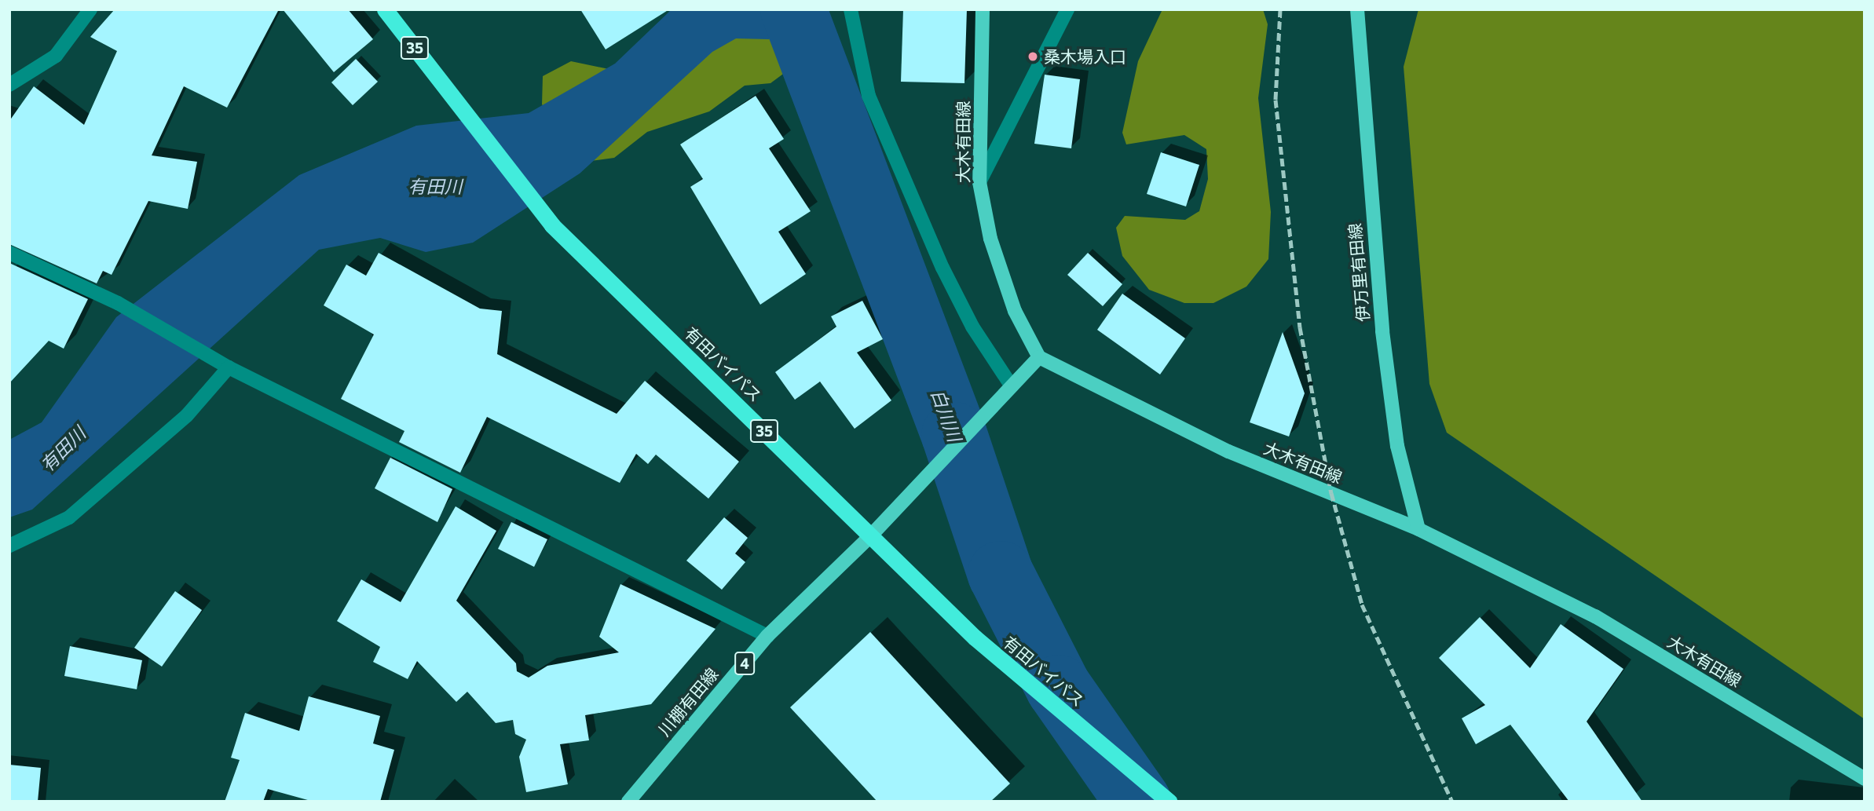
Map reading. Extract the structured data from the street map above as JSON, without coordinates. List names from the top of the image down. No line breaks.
{"streets":{"highway":["35","有田バイパス"],"main road":["大木有田線","伊万里有田線","4","川棚有田線"]},"crossings":[["大木有田線","伊万里有田線"],["有田バイパス","川棚有田線"]],"water":["有田川","白川川"],"places":["桑木場入口"]}
